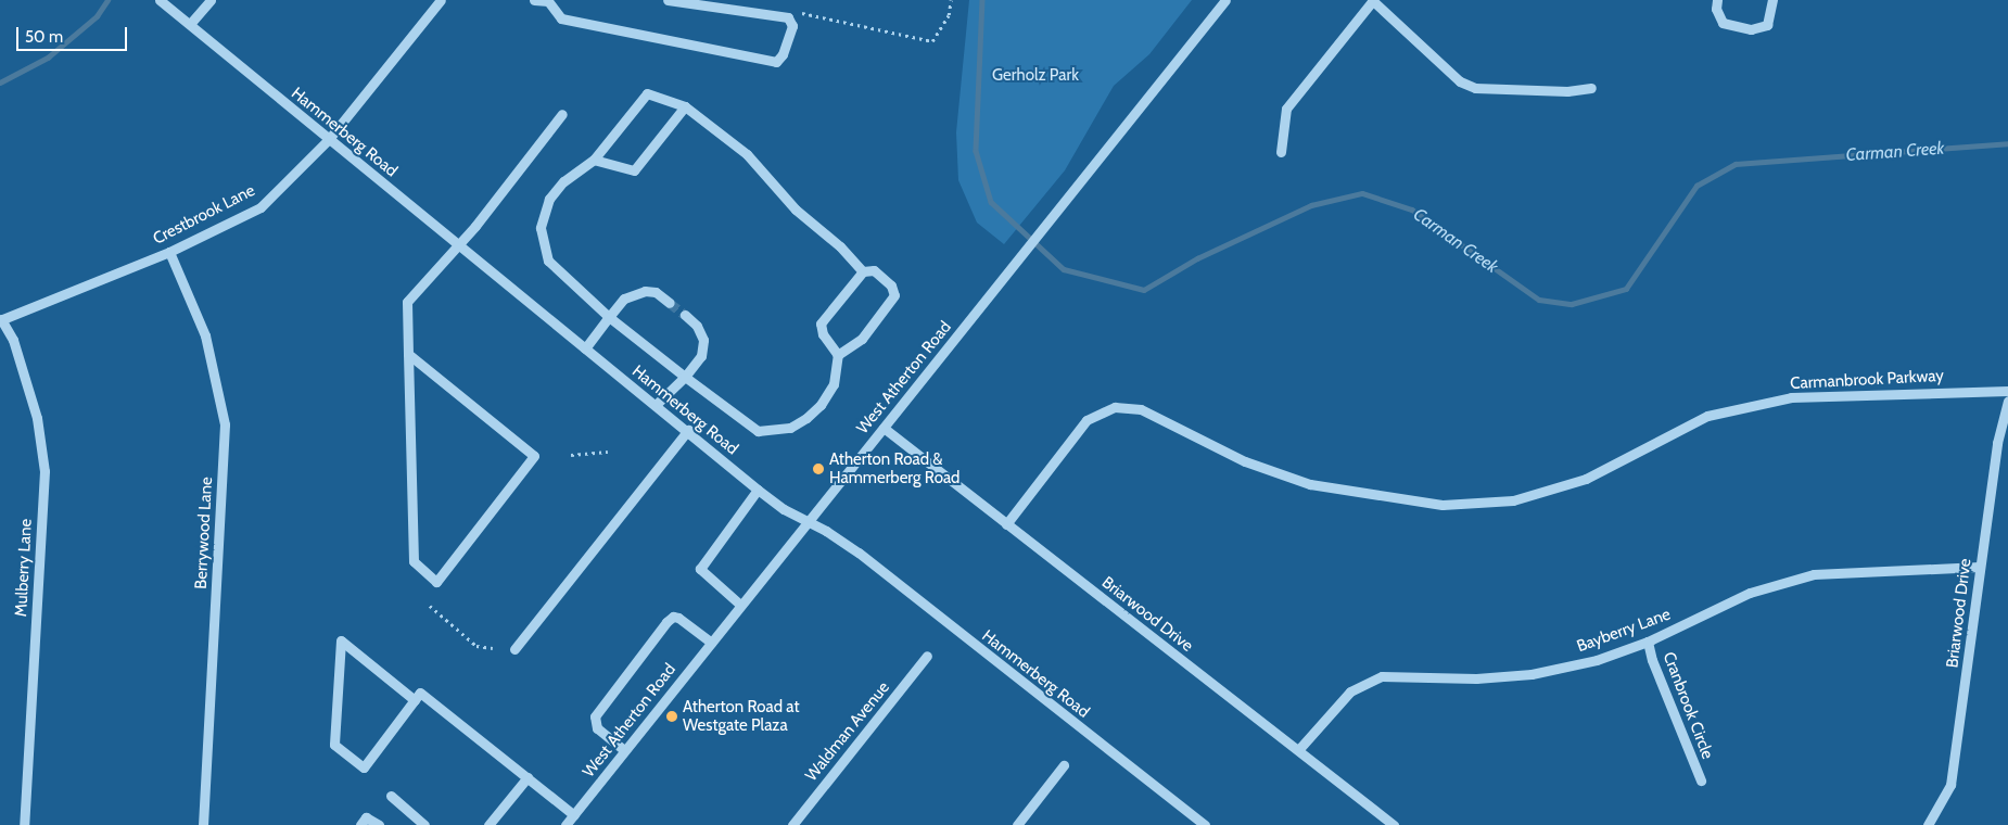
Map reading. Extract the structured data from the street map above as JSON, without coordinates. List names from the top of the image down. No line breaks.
{"streets":{"street":["Hammerberg Road","Crestbrook Lane","West Atherton Road","Carmanbrook Parkway","Berrywood Lane","Mulberry Lane","Briarwood Drive","Bayberry Lane","Cranbrook Circle","Waldman Avenue"]},"crossings":[["Hammerberg Road","Crestbrook Lane"],["Hammerberg Road","West Atherton Road"],["Crestbrook Lane","Berrywood Lane"],["Crestbrook Lane","Mulberry Lane"],["West Atherton Road","Briarwood Drive"],["Carmanbrook Parkway","Briarwood Drive"],["Briarwood Drive","Bayberry Lane"],["Bayberry Lane","Cranbrook Circle"]],"water":["Carman Creek"],"parks":["Gerholz Park"],"places":["Atherton Road & Hammerberg Road","Atherton Road at Westgate Plaza"],"scale_bar":"50 m"}
